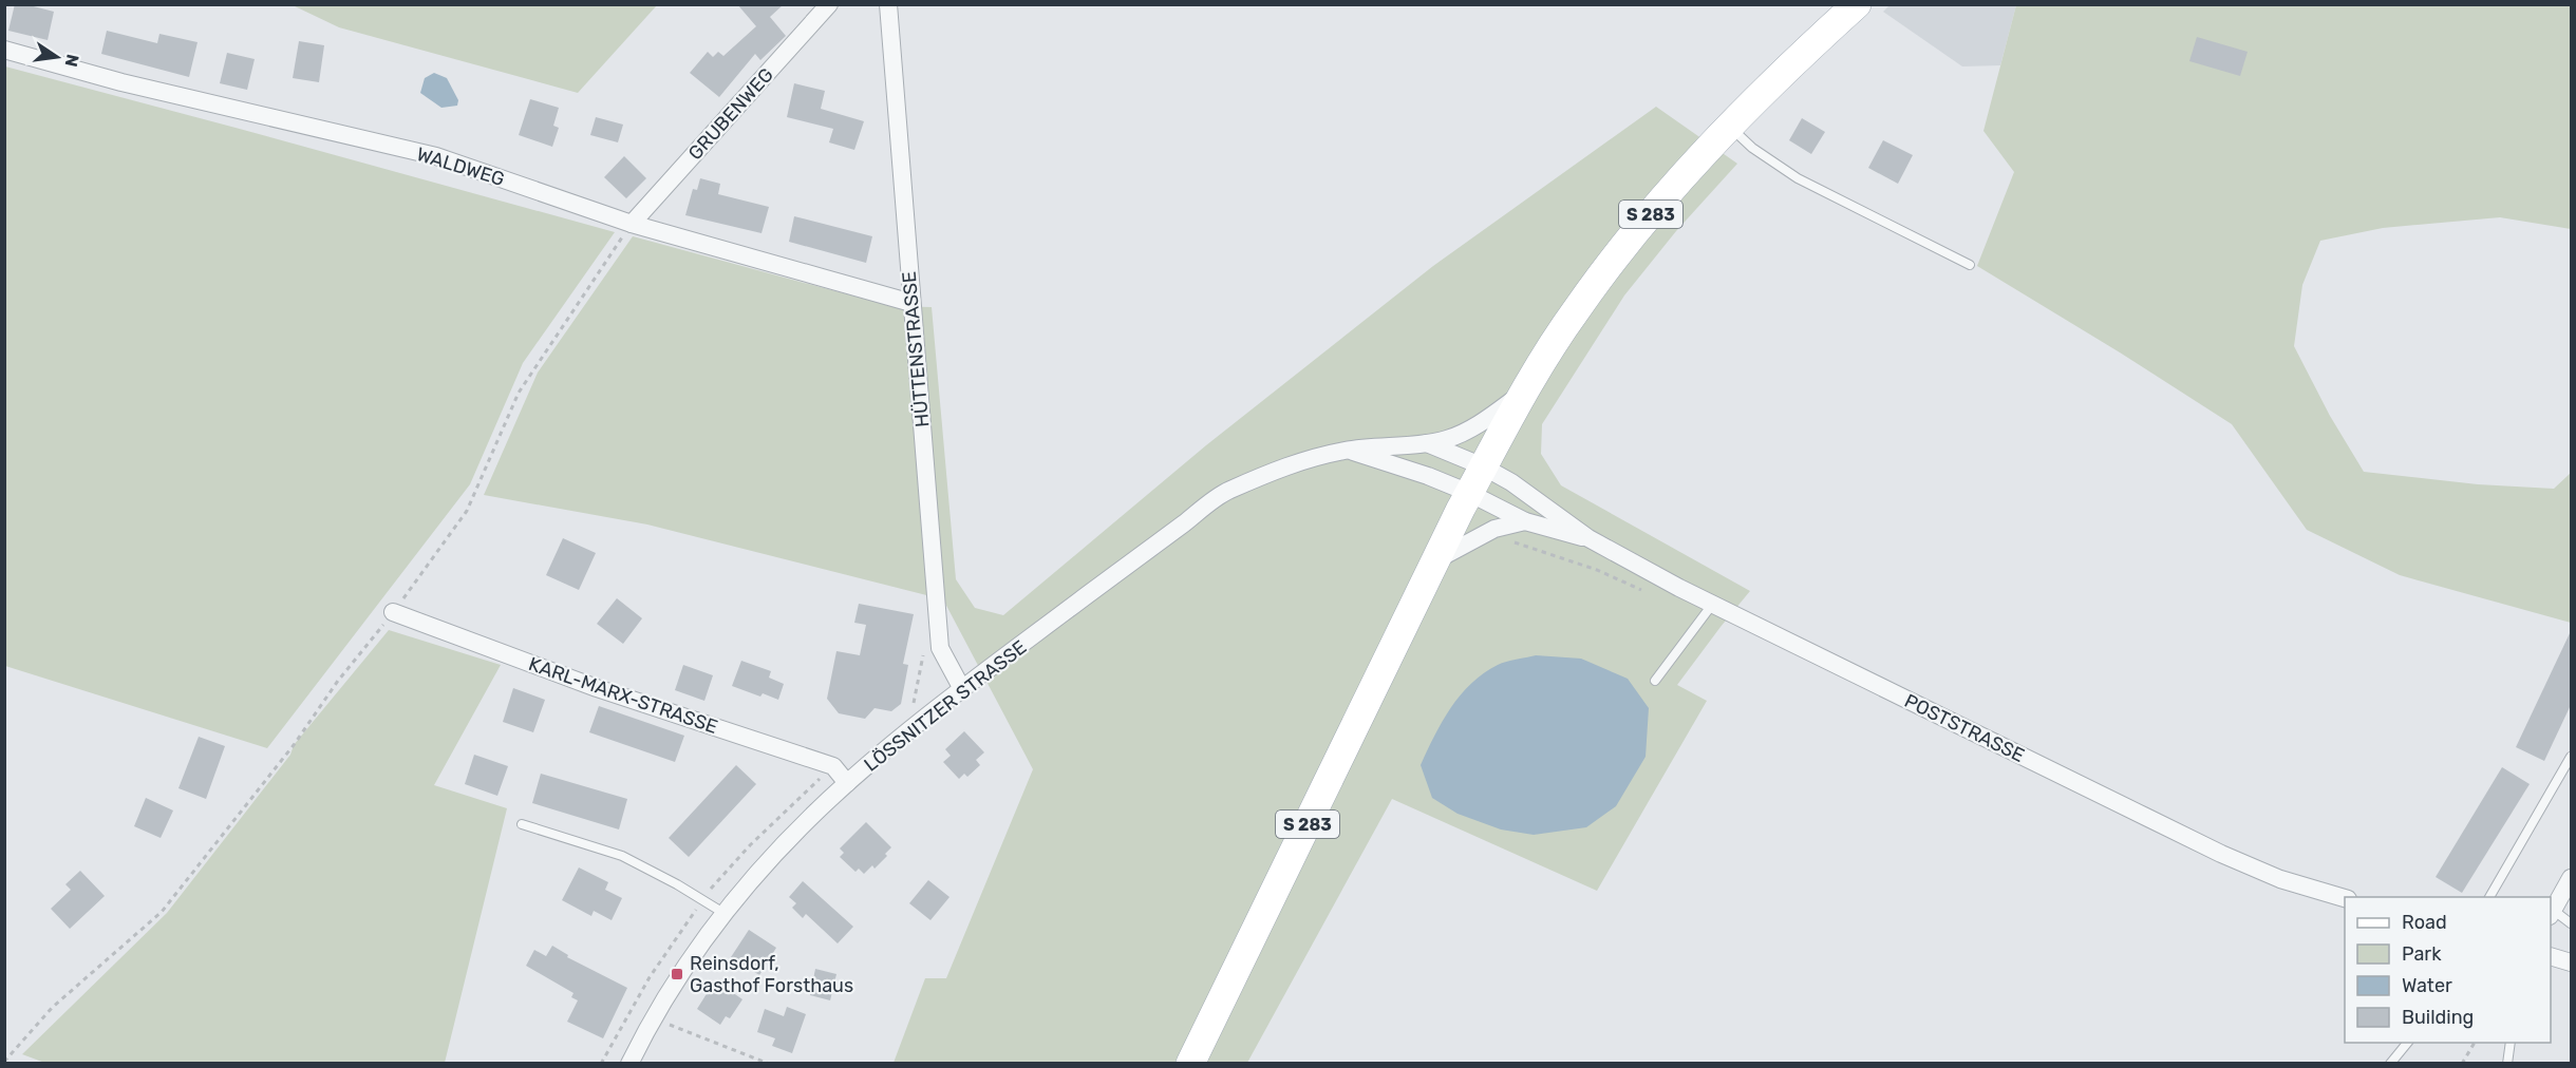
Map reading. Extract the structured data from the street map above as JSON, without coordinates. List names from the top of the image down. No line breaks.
{"streets":{"main road":["S 283"],"street":["GRUBENWEG","WALDWEG","HÜTTENSTRASSE","KARL-MARX-STRASSE","LÖSSNITZER STRASSE","POSTSTRASSE"]},"crossings":[["GRUBENWEG","WALDWEG"],["WALDWEG","HÜTTENSTRASSE"],["S 283","LÖSSNITZER STRASSE"],["S 283","POSTSTRASSE"],["HÜTTENSTRASSE","LÖSSNITZER STRASSE"],["KARL-MARX-STRASSE","LÖSSNITZER STRASSE"],["LÖSSNITZER STRASSE","POSTSTRASSE"]],"places":{"transit":["Reinsdorf, Gasthof Forsthaus"]},"legend":["Road","Park","Water","Building"],"north":"right"}
